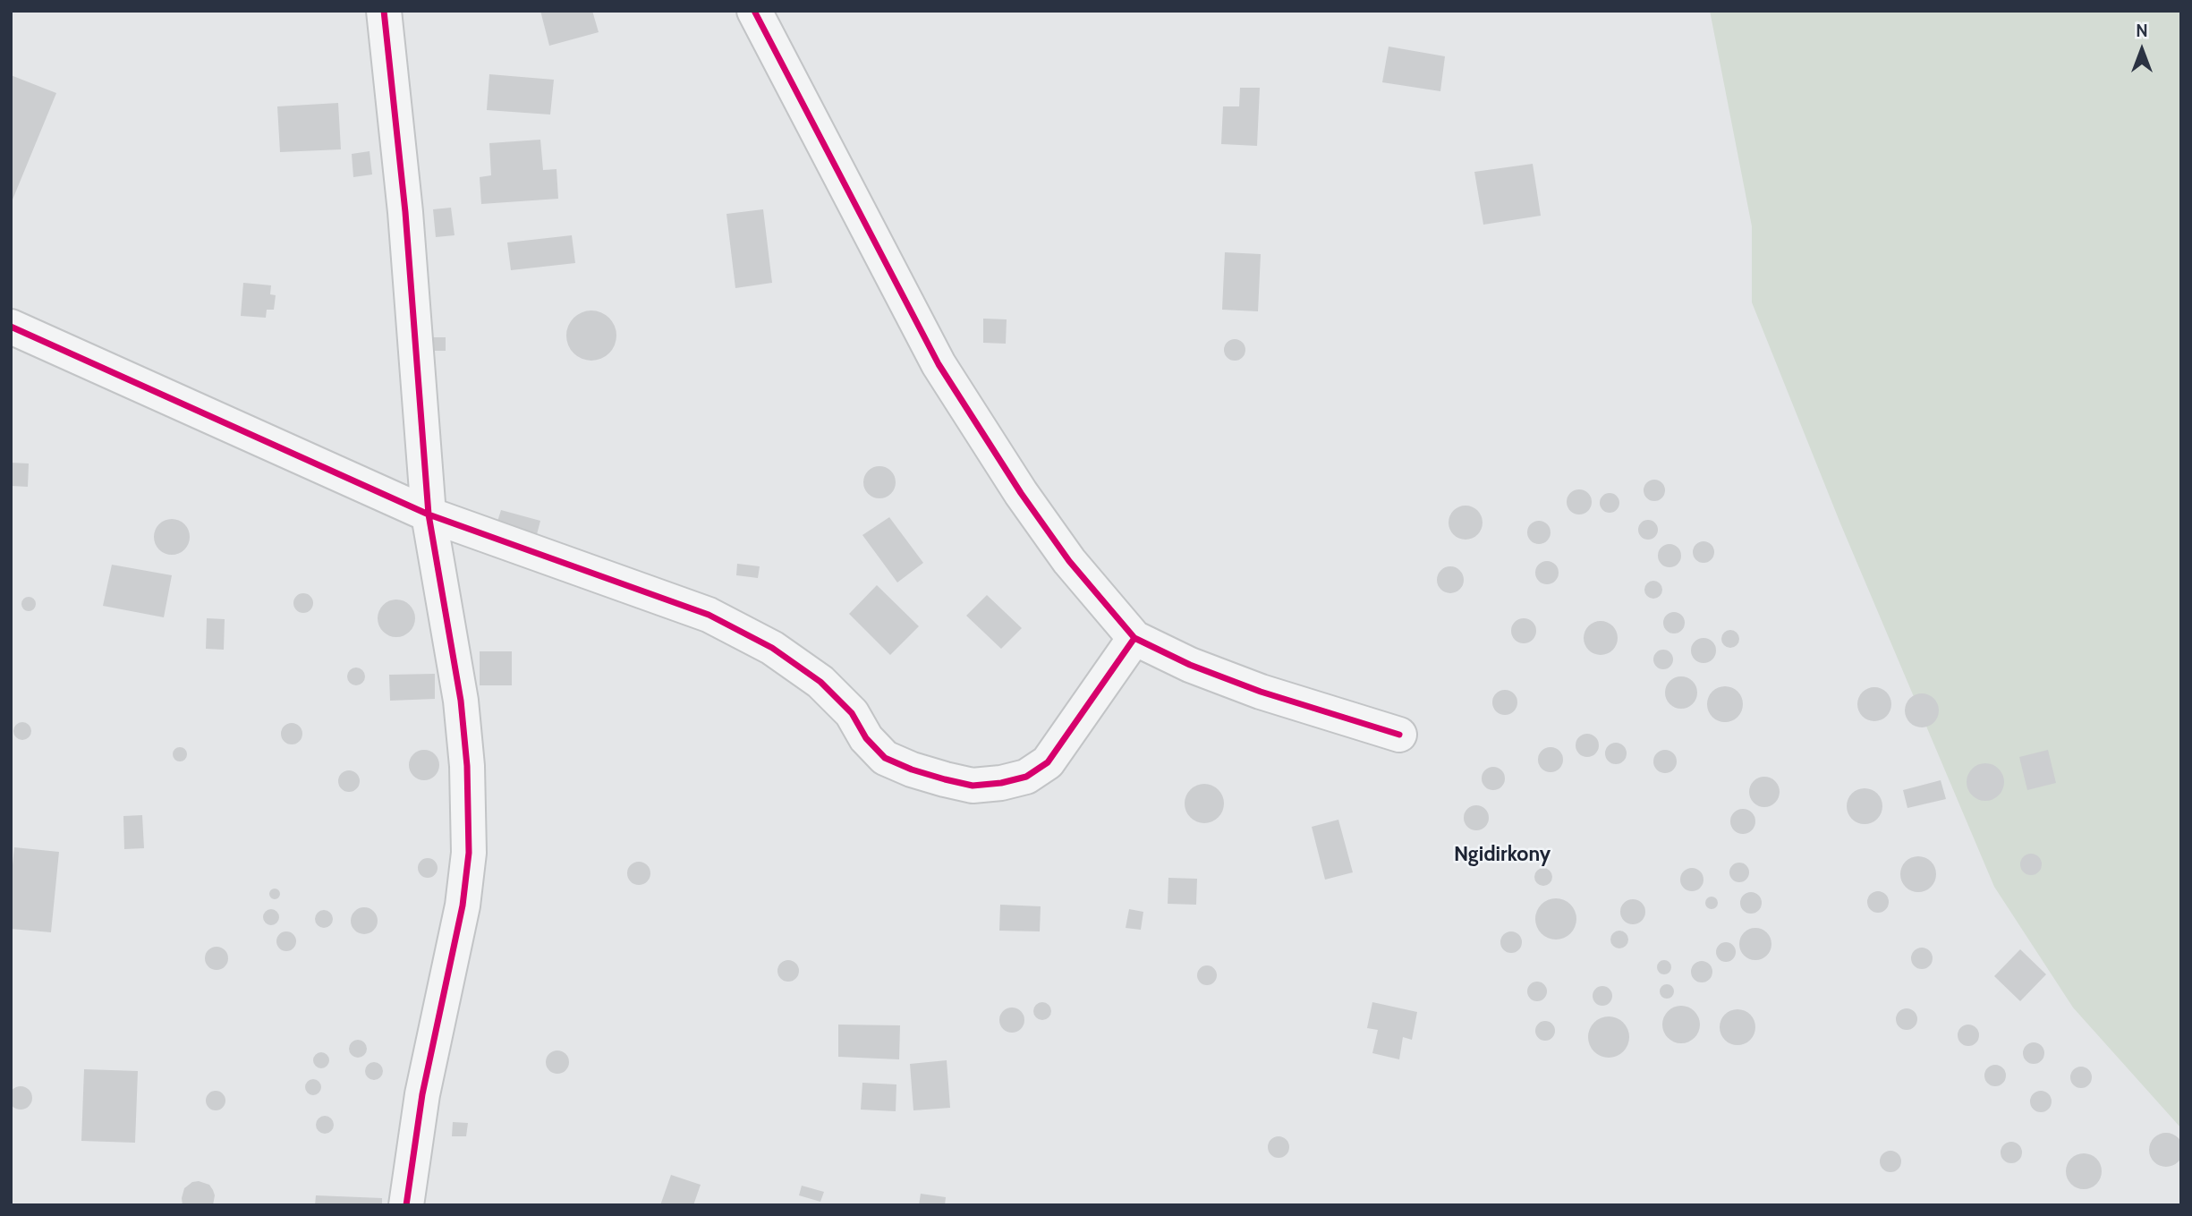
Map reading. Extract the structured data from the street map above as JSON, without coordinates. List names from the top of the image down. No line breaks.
{"districts":["Ngidirkony"],"north":"top"}
